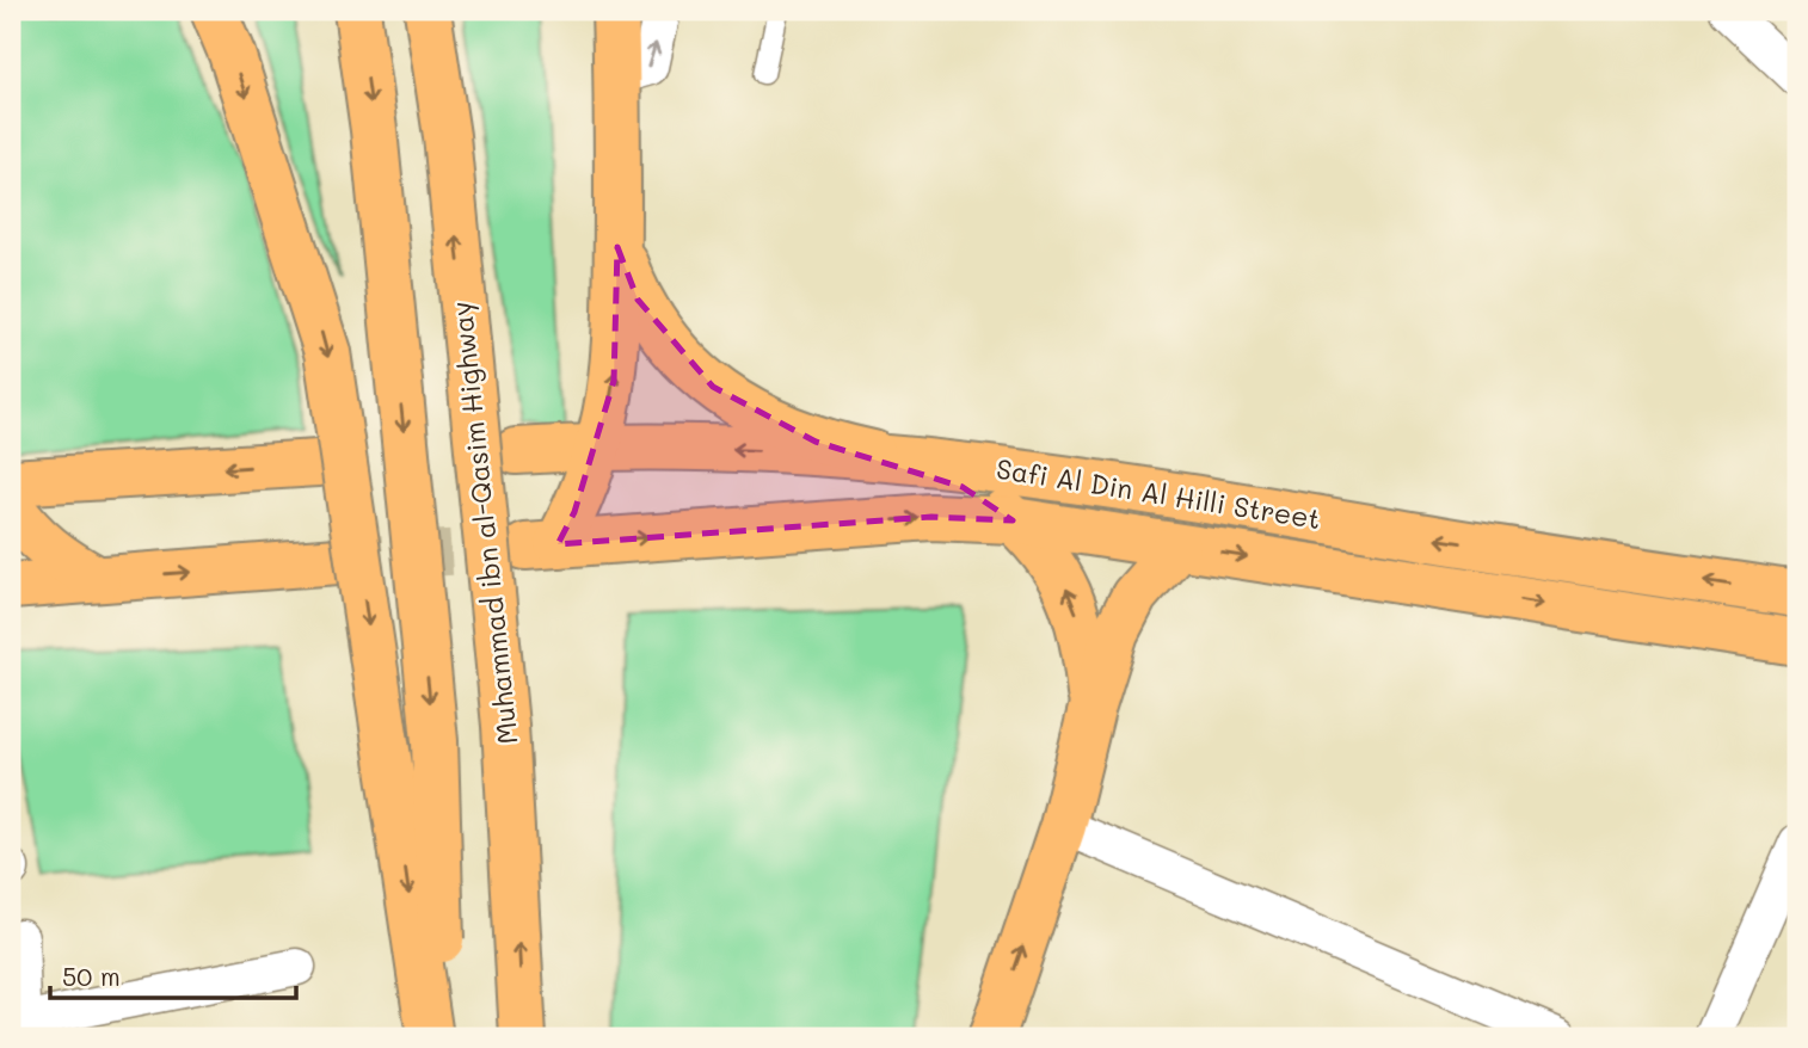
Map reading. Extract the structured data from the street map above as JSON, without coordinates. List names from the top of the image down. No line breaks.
{"streets":{"main road":["Safi Al Din Al Hilli Street","Muhammad ibn al-Qasim Highway"]},"scale_bar":"50 m"}
